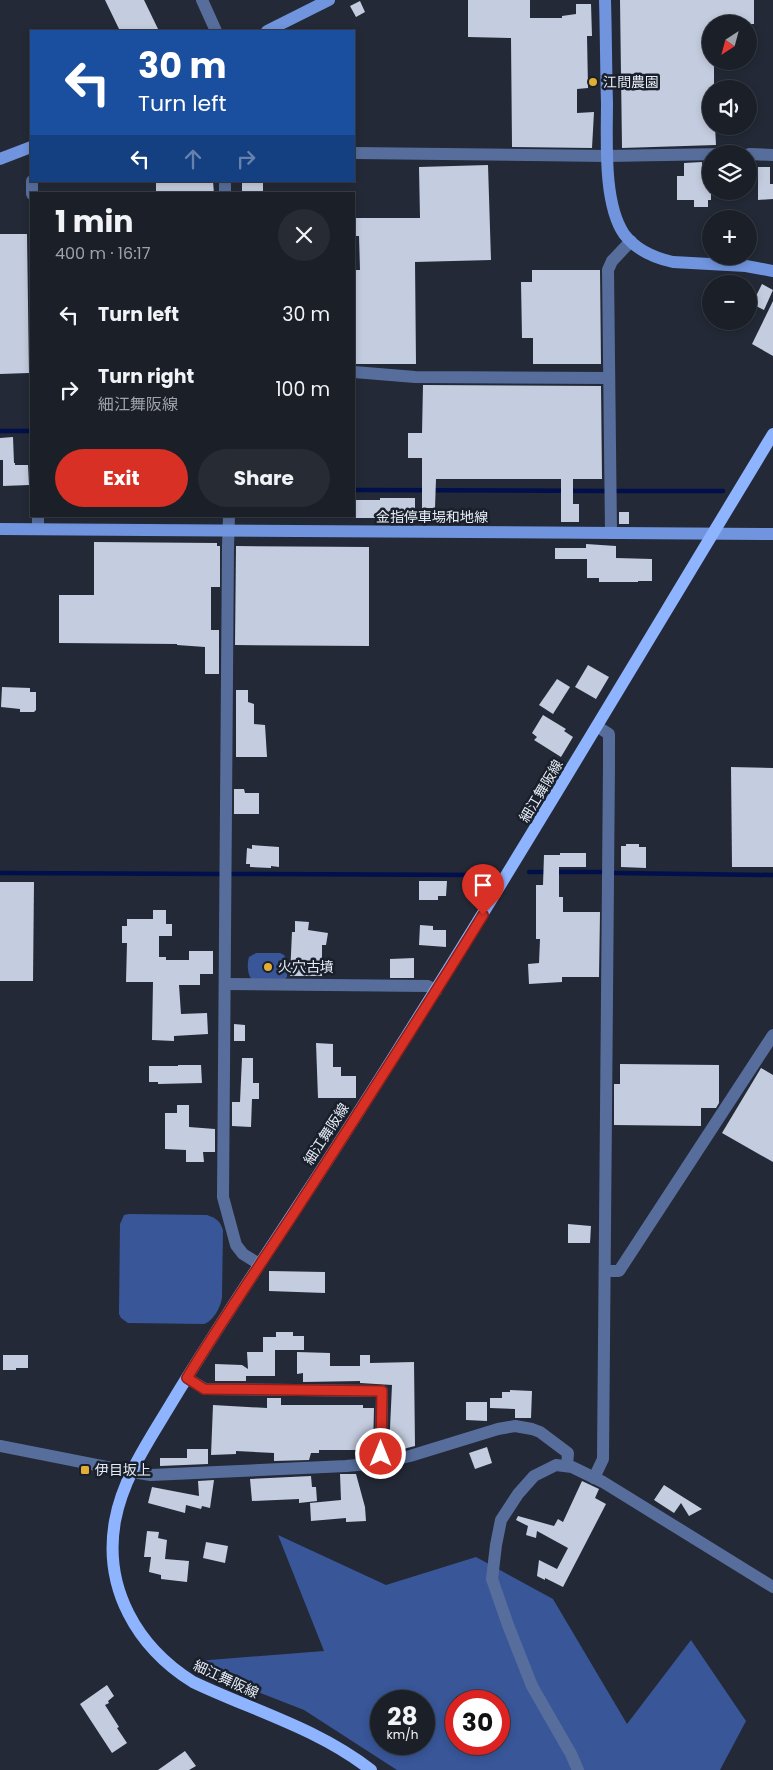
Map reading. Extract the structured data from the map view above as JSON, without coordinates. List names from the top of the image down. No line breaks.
{"streets":{"main road":["金指停車場和地線","細江舞阪線"]},"crossings":[["金指停車場和地線","細江舞阪線"]],"places":{"other":["江間農園","火穴古墳"],"transit":["伊目坂上"]},"north":"bottom left","page":{"map_buttons":["+","−"],"turn":["30 m","Turn left"],"heading":["1 min","400 m · 16:17"],"list":[{"name":"Turn left","value":"30 m"},{"name":"Turn right","note":"細江舞阪線","value":"100 m"}],"buttons":["Exit","Share"],"speed":"28 km/h","limit":"30"}}
